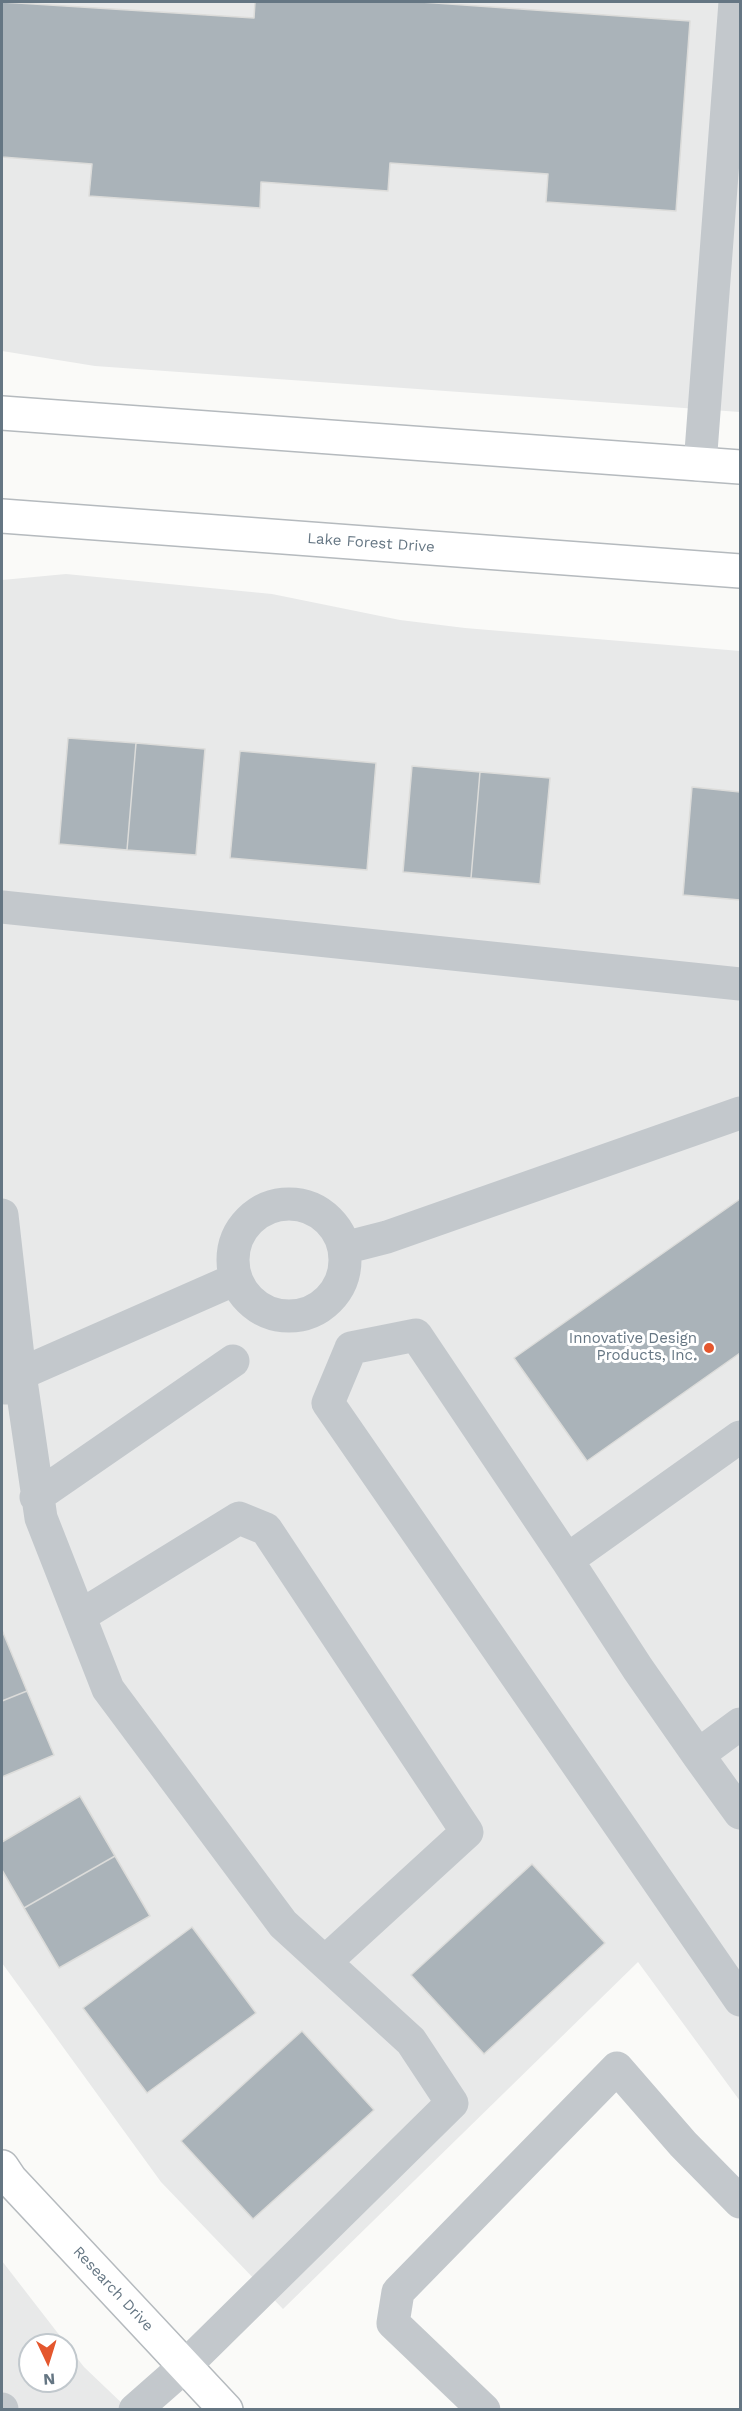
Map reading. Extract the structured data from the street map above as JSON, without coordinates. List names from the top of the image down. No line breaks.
{"streets":{"main road":["Lake Forest Drive","Research Drive"]},"places":["Innovative Design Products, Inc."],"north":"bottom"}
